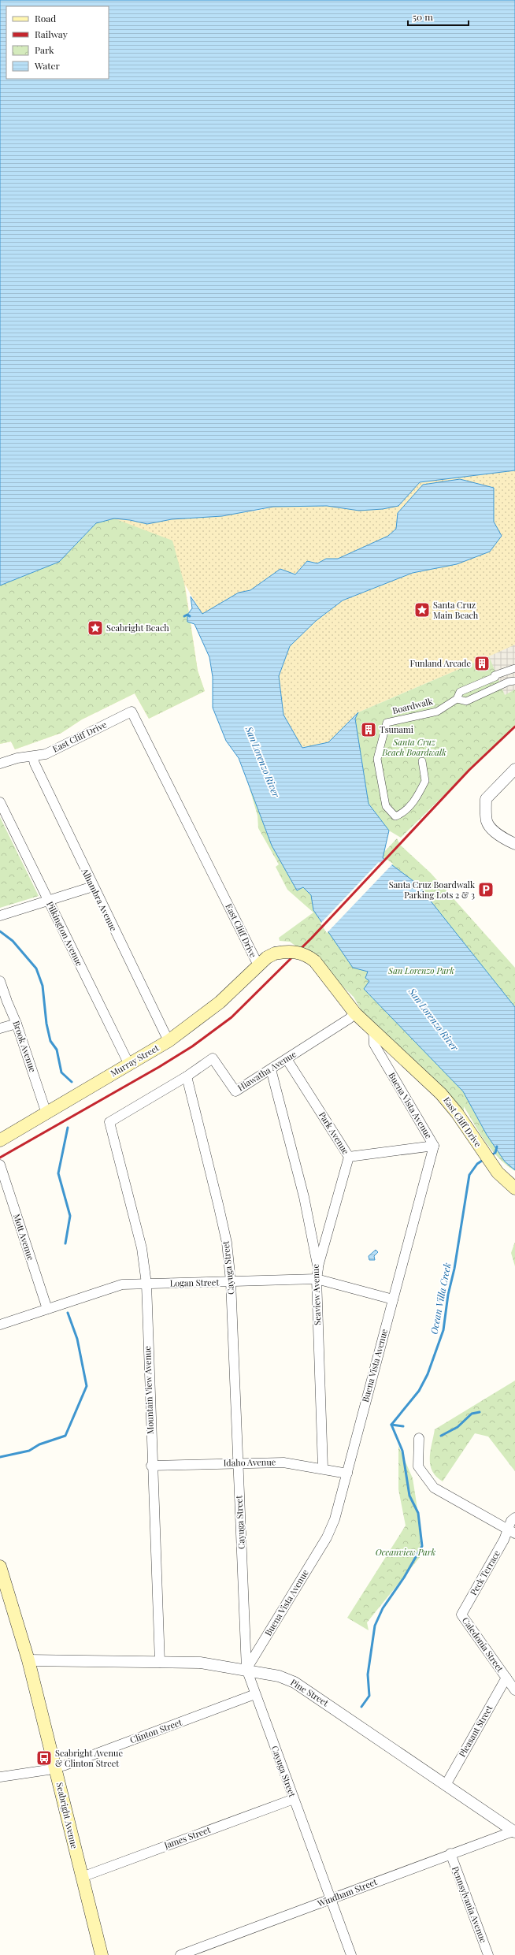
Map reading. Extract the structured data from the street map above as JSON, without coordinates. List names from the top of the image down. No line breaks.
{"streets":{"main road":["East Cliff Drive","Murray Street","Seabright Avenue"],"street":["Boardwalk","Alhambra Avenue","Pilkington Avenue","Brook Avenue","Hiawatha Avenue","Buena Vista Avenue","Park Avenue","Mott Avenue","Cayuga Street","Logan Street","Seaview Avenue","Mountain View Avenue","Idaho Avenue","Peck Terrace","Caledonia Street","Pine Street","Clinton Street","Pleasant Street","James Street","Windham Street","Pennsylvania Avenue"]},"crossings":[["East Cliff Drive","Alhambra Avenue"],["East Cliff Drive","Murray Street"],["East Cliff Drive","Hiawatha Avenue"],["East Cliff Drive","Buena Vista Avenue"],["Alhambra Avenue","Murray Street"],["Pilkington Avenue","Murray Street"],["Brook Avenue","Murray Street"],["Hiawatha Avenue","Park Avenue"],["Hiawatha Avenue","Cayuga Street"],["Hiawatha Avenue","Seaview Avenue"],["Hiawatha Avenue","Mountain View Avenue"],["Buena Vista Avenue","Cayuga Street"],["Buena Vista Avenue","Logan Street"],["Buena Vista Avenue","Idaho Avenue"],["Buena Vista Avenue","Pine Street"],["Park Avenue","Seaview Avenue"],["Mott Avenue","Logan Street"],["Cayuga Street","Logan Street"],["Cayuga Street","Idaho Avenue"],["Cayuga Street","Pine Street"],["Cayuga Street","Clinton Street"],["Cayuga Street","James Street"],["Cayuga Street","Windham Street"],["Logan Street","Seaview Avenue"],["Logan Street","Mountain View Avenue"],["Seaview Avenue","Idaho Avenue"],["Mountain View Avenue","Idaho Avenue"],["Mountain View Avenue","Pine Street"],["Peck Terrace","Caledonia Street"],["Caledonia Street","Pleasant Street"],["Pine Street","Pleasant Street"],["Pine Street","Seabright Avenue"],["Pine Street","Windham Street"],["Clinton Street","Seabright Avenue"],["Seabright Avenue","James Street"],["Windham Street","Pennsylvania Avenue"]],"water":["San Lorenzo River","Ocean Villa Creek"],"parks":["Santa Cruz Beach Boardwalk","San Lorenzo Park","Oceanview Park"],"places":{"place":["Santa Cruz Main Beach","Seabright Beach"],"building":["Funland Arcade","Tsunami"],"parking":["Santa Cruz Boardwalk Parking Lots 2 & 3"],"bus stop":["Seabright Avenue & Clinton Street"]},"legend":["Road","Railway","Park","Water"],"scale_bar":"50 m"}
